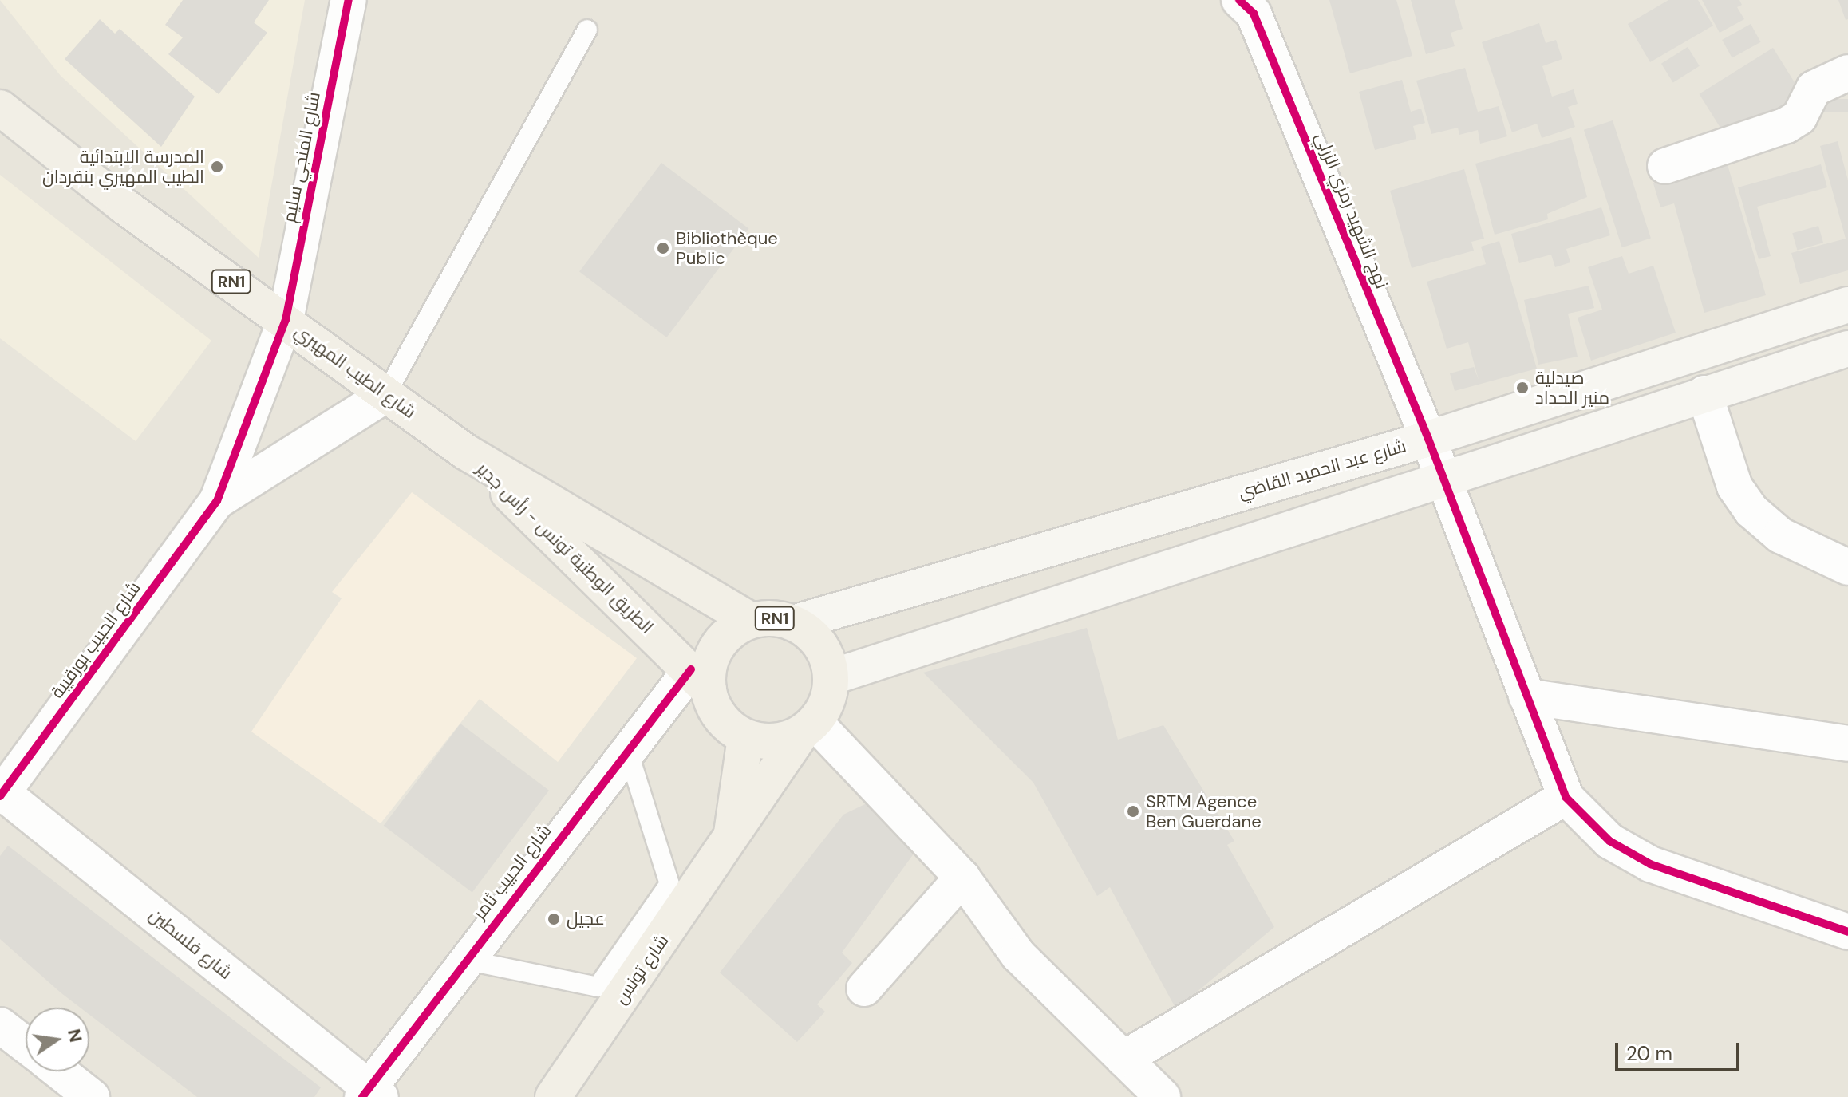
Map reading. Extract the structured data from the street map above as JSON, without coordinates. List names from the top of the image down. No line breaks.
{"streets":{"main road":["RN1","شارع الطيب المهيري","شارع عبد الحميد القاضي","الطريق الوطنية تونس - رأس جدير","شارع تونس"],"street":["شارع المنجي سليم","نهج الشهيد رمزي الزرلي","شارع الحبيب بورقيبة","شارع الحبيب ثامر","شارع فلسطين"]},"crossings":[["شارع المنجي سليم","شارع الطيب المهيري"],["شارع المنجي سليم","شارع الحبيب بورقيبة"],["نهج الشهيد رمزي الزرلي","شارع عبد الحميد القاضي"],["RN1","شارع عبد الحميد القاضي"],["RN1","الطريق الوطنية تونس - رأس جدير"],["RN1","شارع الحبيب ثامر"],["شارع الطيب المهيري","الطريق الوطنية تونس - رأس جدير"],["شارع عبد الحميد القاضي","الطريق الوطنية تونس - رأس جدير"],["شارع عبد الحميد القاضي","شارع الحبيب ثامر"],["الطريق الوطنية تونس - رأس جدير","شارع الحبيب ثامر"],["شارع الحبيب بورقيبة","شارع فلسطين"],["شارع الحبيب ثامر","شارع فلسطين"]],"places":["المدرسة الابتدائية الطيب المهيري بنقردان","Bibliothèque Public","صيدلية منير الحداد","SRTM Agence Ben Guerdane","عجيل"],"scale_bar":"20 m","north":"right"}
